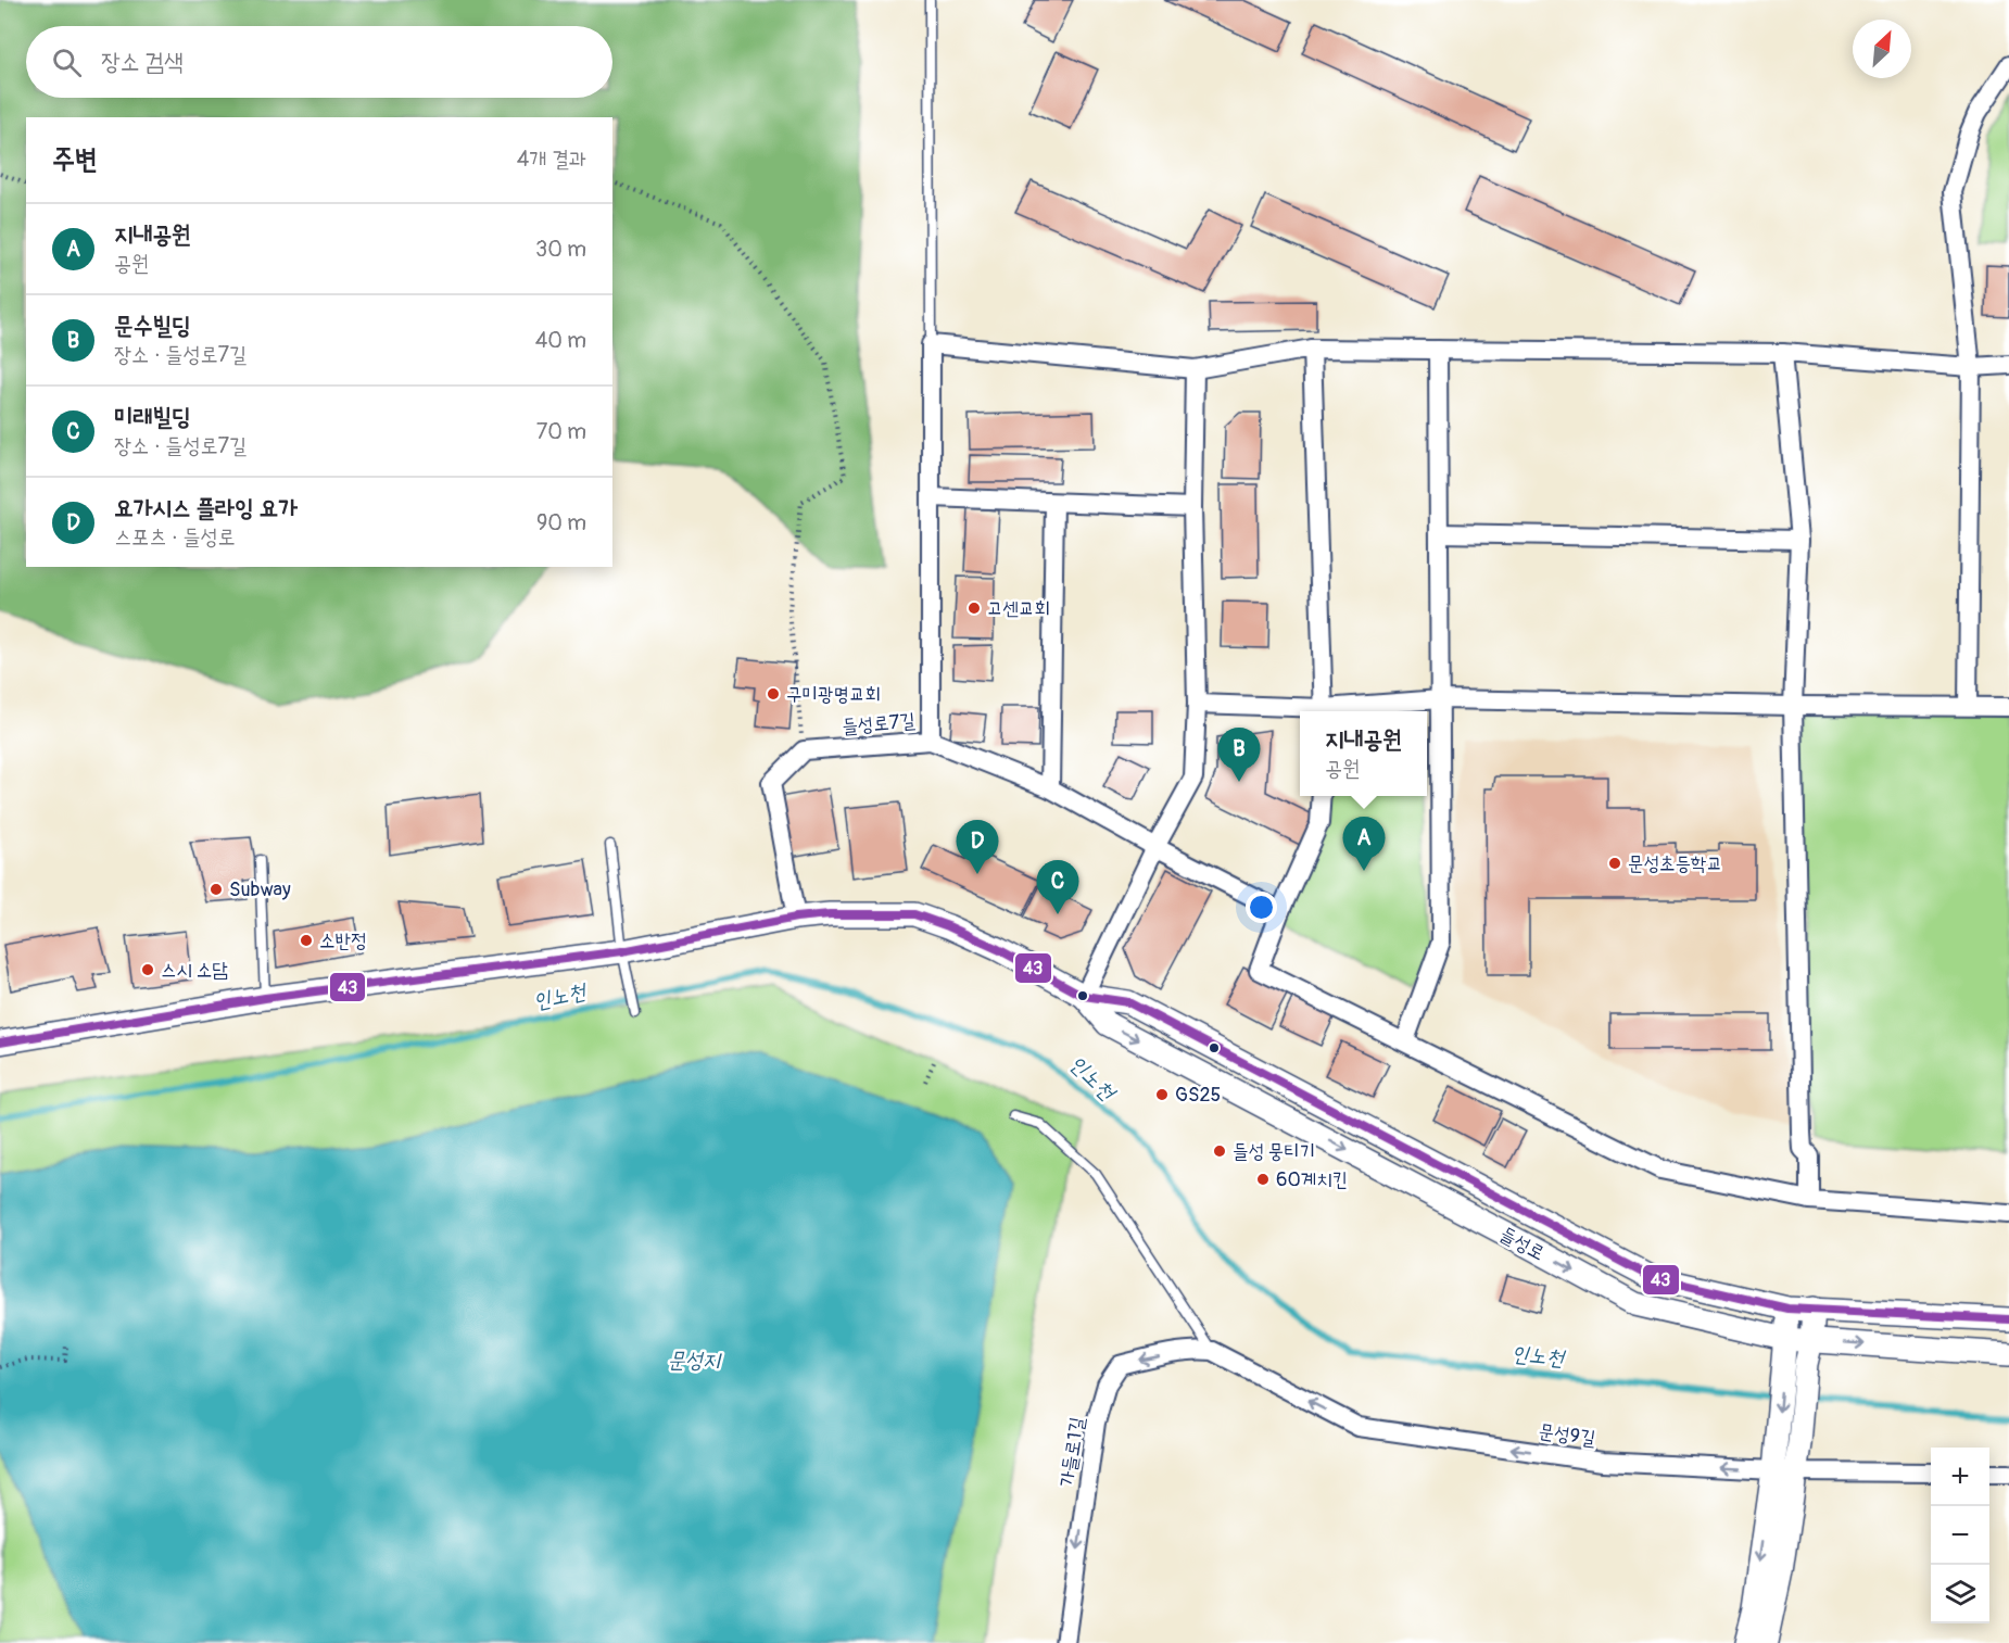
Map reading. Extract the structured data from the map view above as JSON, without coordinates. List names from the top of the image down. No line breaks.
{"streets":{"street":["들성로7길","들성로","문성9길","가들로1길"]},"crossings":[["문성9길","가들로1길"]],"one_way":["문성9길","가들로1길"],"water":["인노천","문성지"],"places":["고센교회","구미광명교회","문성초등학교","Subway","소반정","스시 소담","GS25","들성 뭉티기","60계치킨"],"lines":["transit line 43"],"north":"top right","page":{"search":"장소 검색","heading":["주변","4개 결과"],"list":[{"mark":"A","name":"지내공원","note":"공원","value":"30 m"},{"mark":"B","name":"문수빌딩","note":"장소 · 들성로7길","value":"40 m"},{"mark":"C","name":"미래빌딩","note":"장소 · 들성로7길","value":"70 m"},{"mark":"D","name":"요가시스 플라잉 요가","note":"스포츠 · 들성로","value":"90 m"}],"popup":["지내공원","공원"],"pins":["B","A","D","C"],"map_buttons":["+","−"]}}
